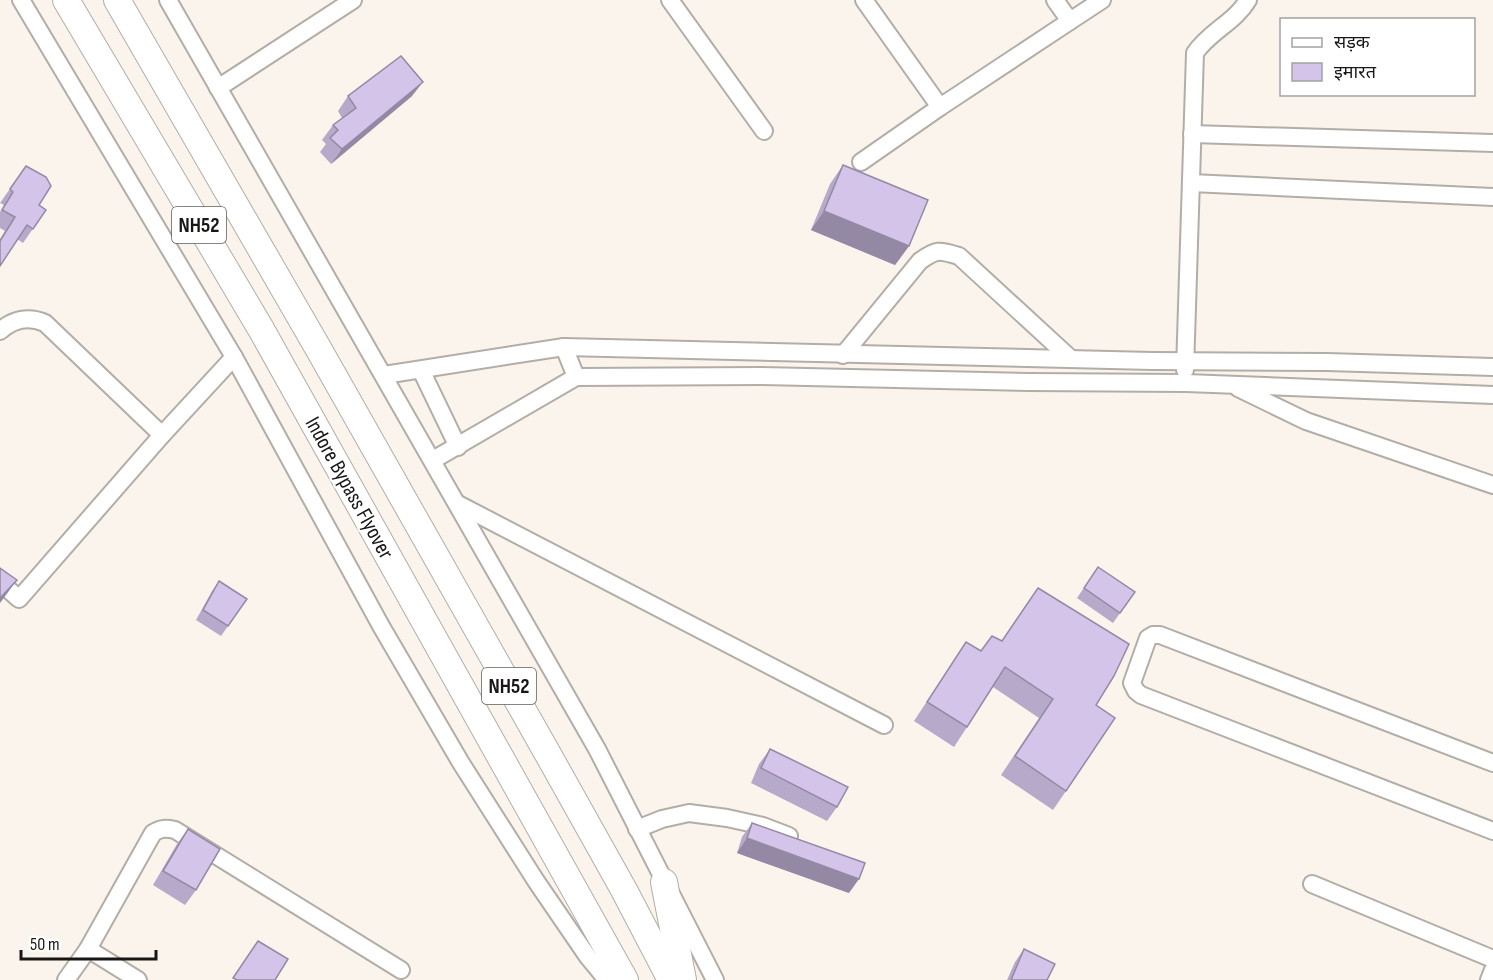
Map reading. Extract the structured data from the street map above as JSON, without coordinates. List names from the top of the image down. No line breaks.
{"streets":{"highway":["NH52","Indore Bypass Flyover"]},"legend":["सड़क","इमारत"],"scale_bar":"50 m"}
